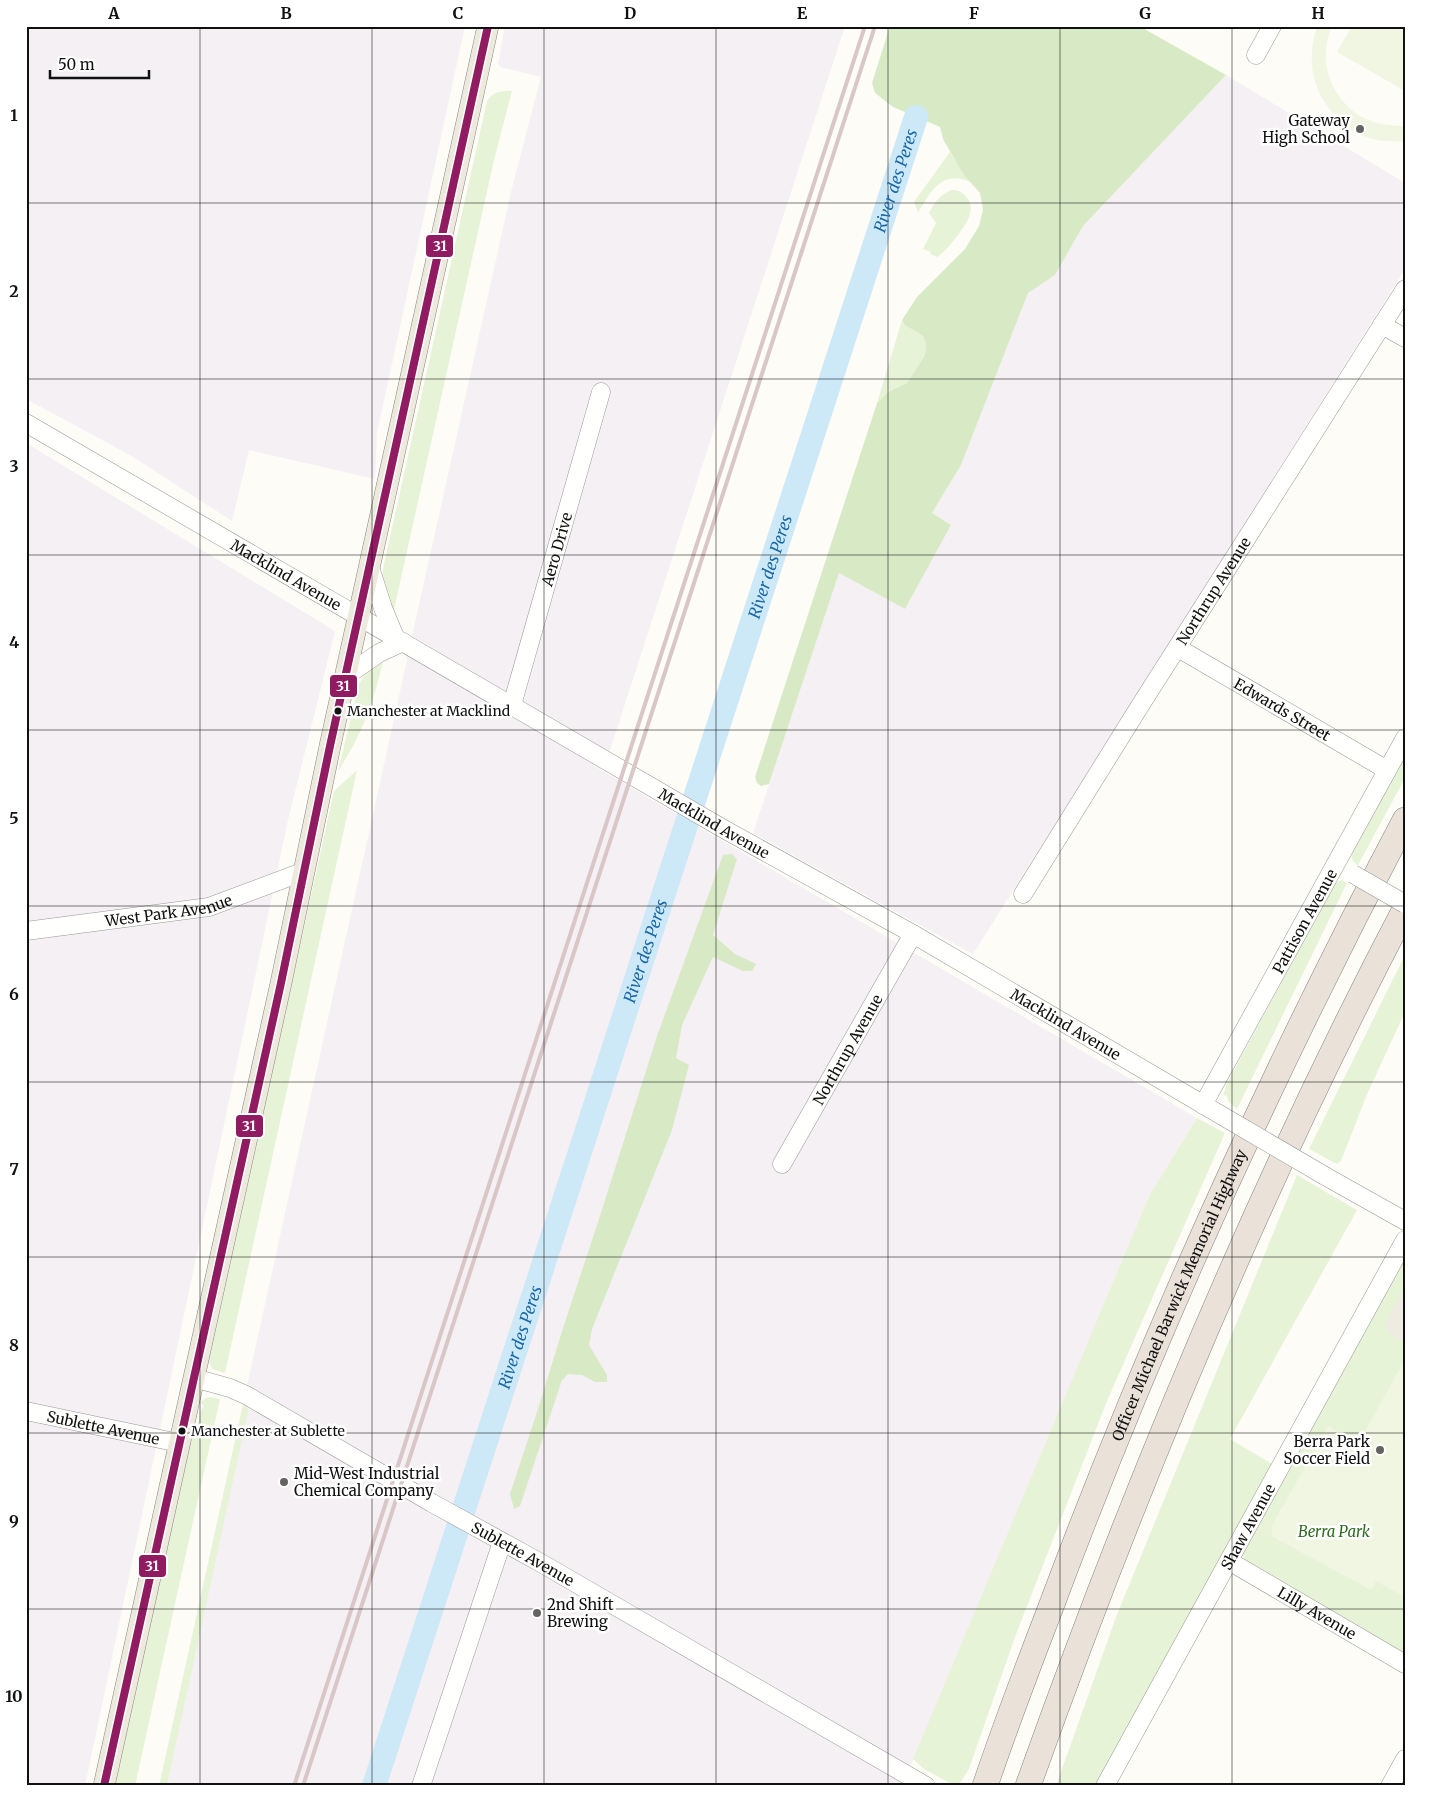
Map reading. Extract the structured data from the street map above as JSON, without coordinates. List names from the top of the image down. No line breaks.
{"streets":{"highway":["Officer Michael Barwick Memorial Highway"],"street":["Aero Drive","Macklind Avenue","Northrup Avenue","Edwards Street","West Park Avenue","Pattison Avenue","Sublette Avenue","Shaw Avenue","Lilly Avenue"]},"crossings":[["Aero Drive","Macklind Avenue"],["Macklind Avenue","Northrup Avenue"],["Macklind Avenue","Pattison Avenue"],["Northrup Avenue","Edwards Street"],["Edwards Street","Pattison Avenue"],["Shaw Avenue","Lilly Avenue"]],"water":["River des Peres"],"parks":["Berra Park"],"places":["Gateway High School","Manchester at Macklind","Manchester at Sublette","Berra Park Soccer Field","Mid-West Industrial Chemical Company","2nd Shift Brewing"],"lines":["transit line 31"],"scale_bar":"50 m","grid":{"columns":["A","B","C","D","E","F","G","H"],"rows":["1","2","3","4","5","6","7","8","9","10"]}}
